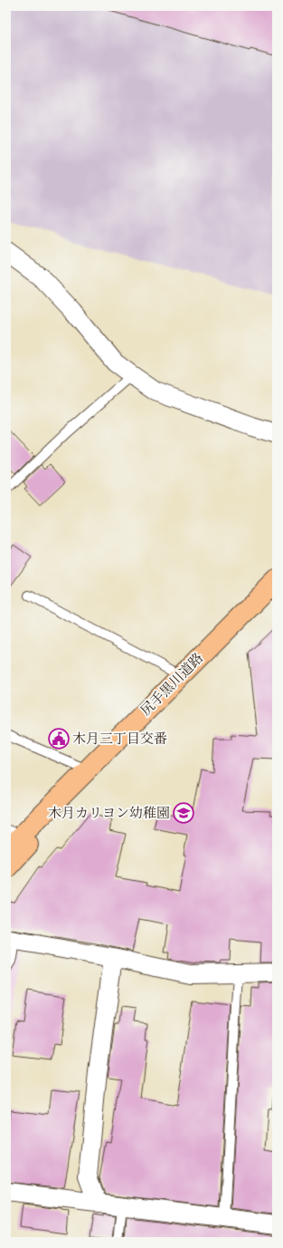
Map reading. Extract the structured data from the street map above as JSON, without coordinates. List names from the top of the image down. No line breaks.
{"streets":{"main road":["尻手黒川道路"]},"places":{"public building":["木月三丁目交番"],"school or university":["木月カリヨン幼稚園"]}}
